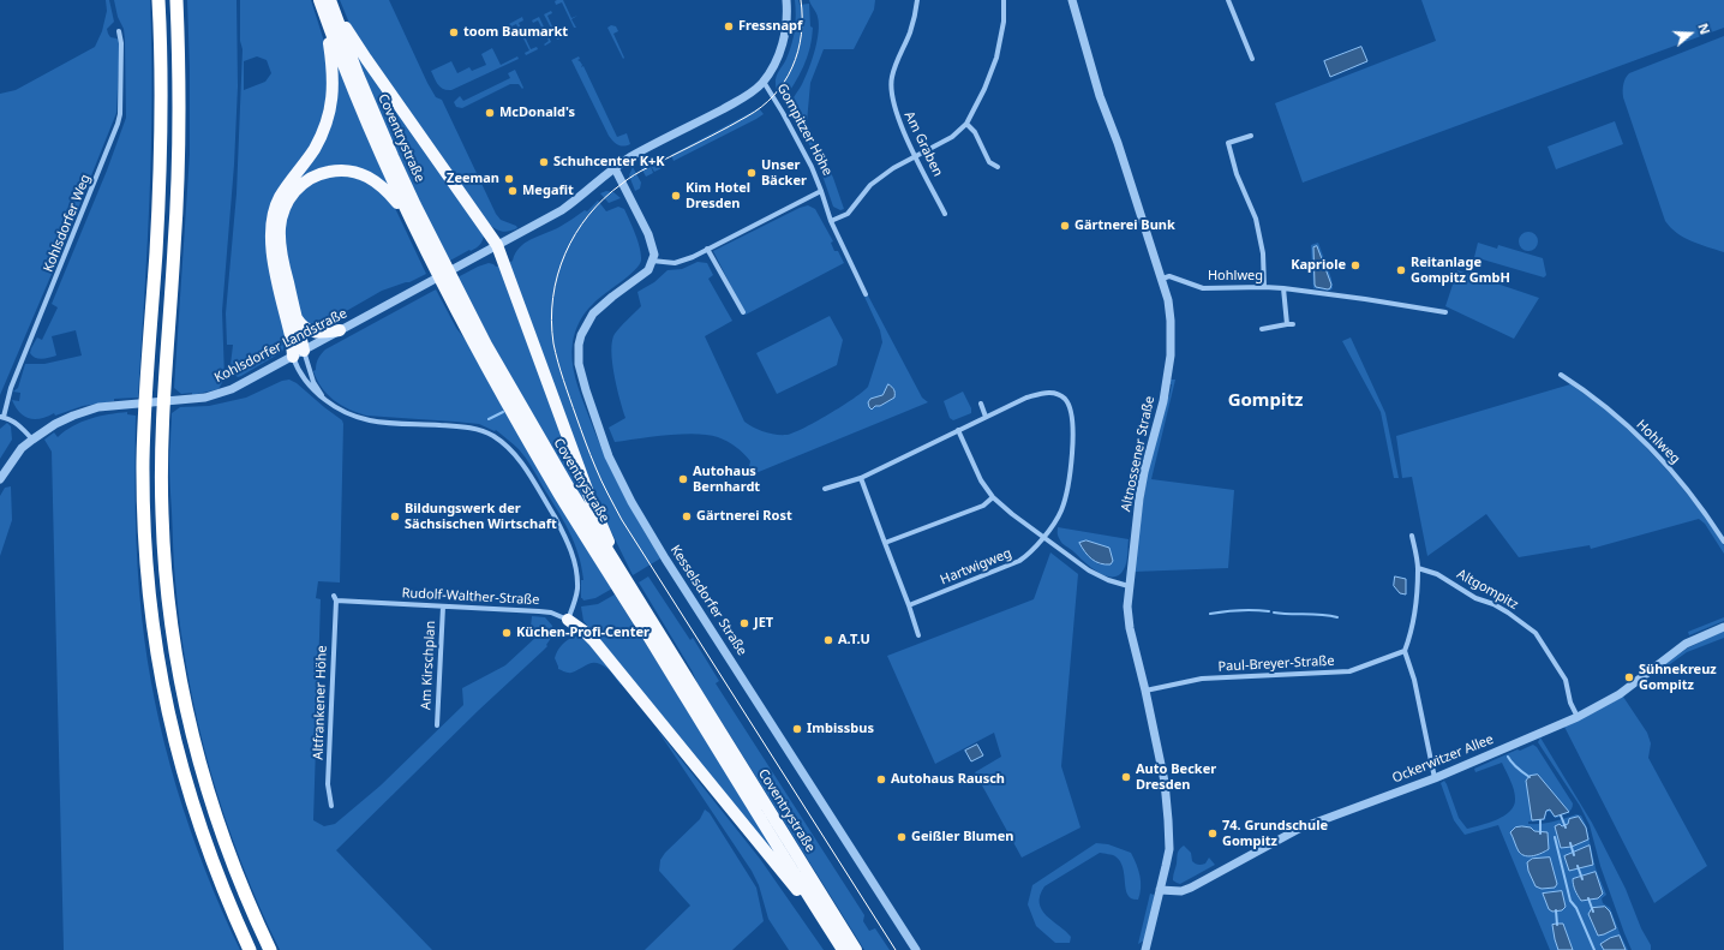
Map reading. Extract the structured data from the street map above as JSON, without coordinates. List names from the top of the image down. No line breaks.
{"streets":{"highway":["Coventrystraße"],"street":["Gompitzer Höhe","Am Graben","Kohlsdorfer Weg","Hohlweg","Kohlsdorfer Landstraße","Altnossener Straße","Hartwigweg","Altgompitz","Rudolf-Walther-Straße","Kesselsdorfer Straße","Paul-Breyer-Straße","Am Kirschplan","Altfrankener Höhe","Ockerwitzer Allee"]},"crossings":[["Gompitzer Höhe","Kohlsdorfer Landstraße"],["Gompitzer Höhe","Kesselsdorfer Straße"],["Kohlsdorfer Weg","Kohlsdorfer Landstraße"],["Hohlweg","Altnossener Straße"],["Altnossener Straße","Paul-Breyer-Straße"],["Altnossener Straße","Ockerwitzer Allee"],["Altgompitz","Ockerwitzer Allee"],["Rudolf-Walther-Straße","Am Kirschplan"],["Rudolf-Walther-Straße","Altfrankener Höhe"]],"districts":["Gompitz"],"places":["Fressnapf","toom Baumarkt","McDonald's","Schuhcenter K+K","Unser Bäcker","Zeeman","Megafit","Kim Hotel Dresden","Gärtnerei Bunk","Kapriole","Reitanlage Gompitz GmbH","Autohaus Bernhardt","Bildungswerk der Sächsischen Wirtschaft","Gärtnerei Rost","JET","Küchen-Profi-Center","A.T.U","Sühnekreuz Gompitz","Imbissbus","Auto Becker Dresden","Autohaus Rausch","74. Grundschule Gompitz","Geißler Blumen"],"north":"right"}
